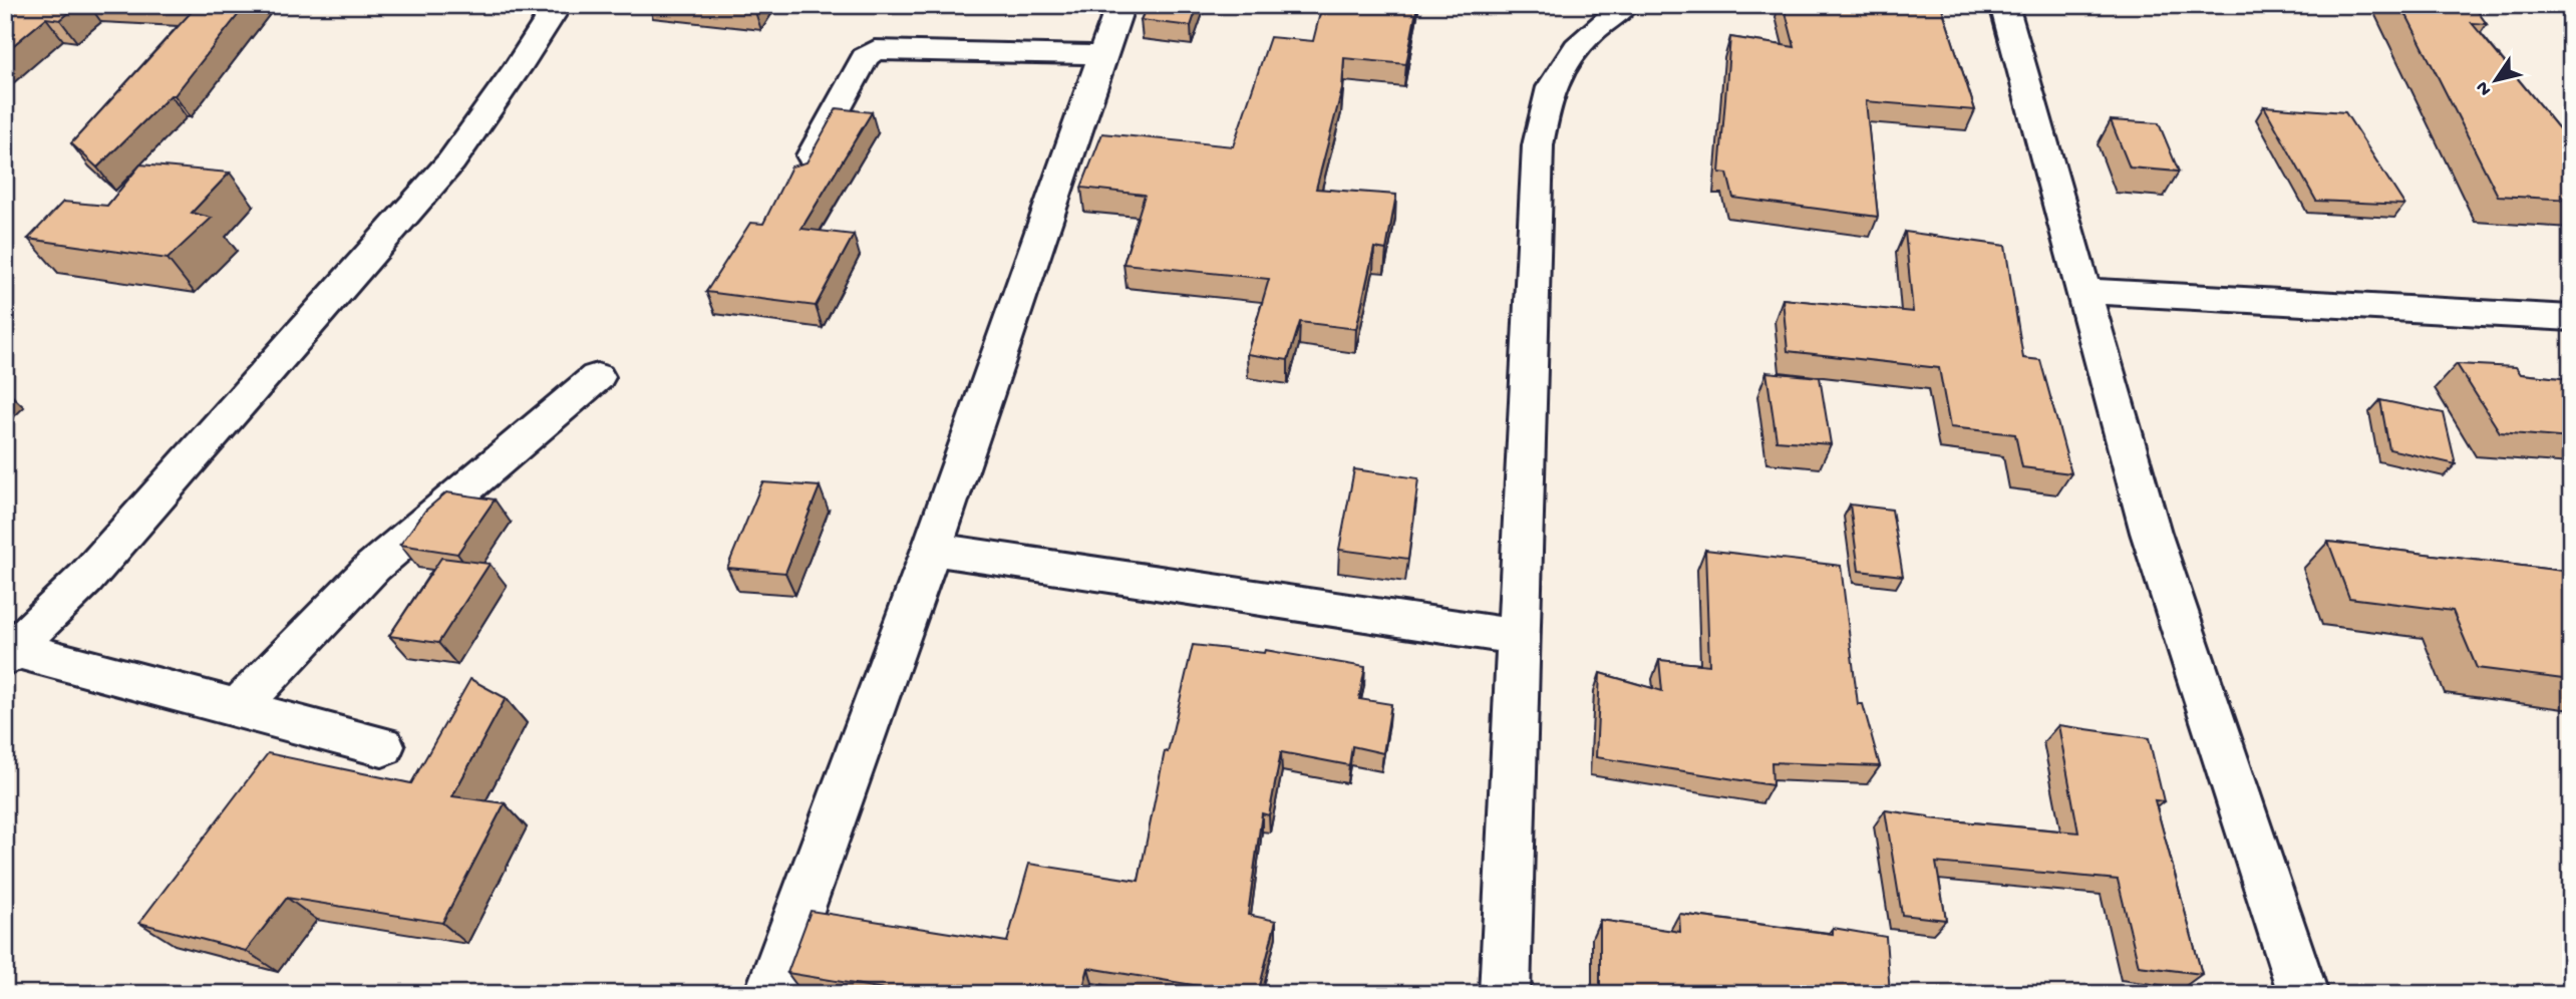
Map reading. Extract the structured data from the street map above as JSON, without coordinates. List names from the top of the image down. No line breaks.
{"north":"bottom left"}
